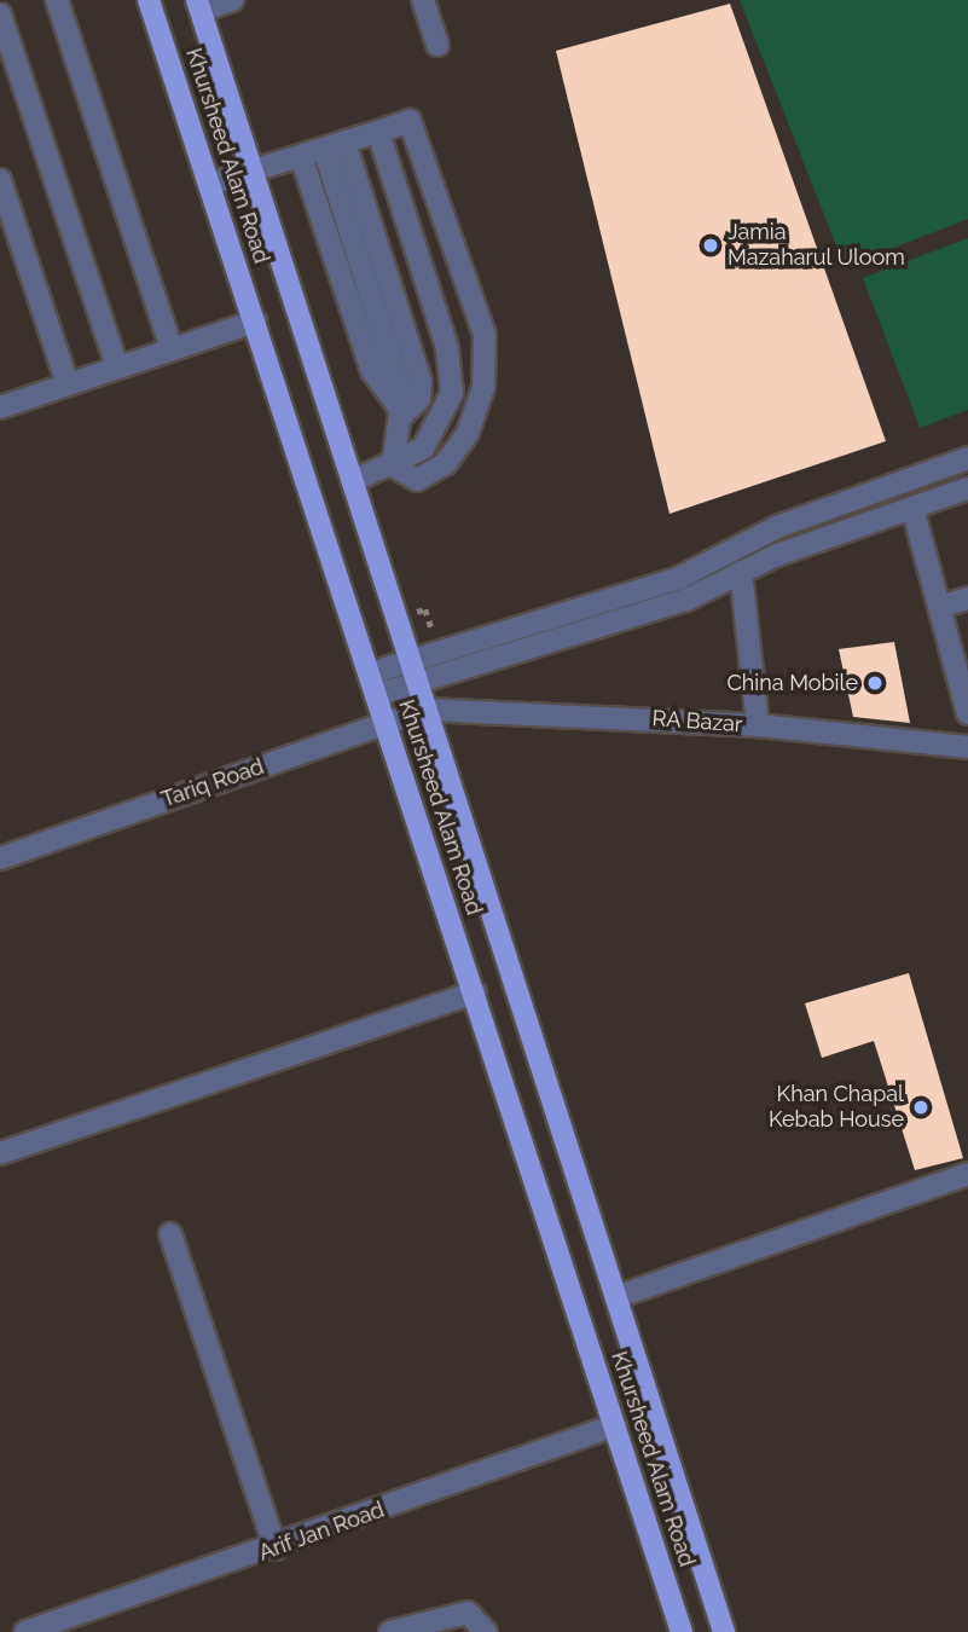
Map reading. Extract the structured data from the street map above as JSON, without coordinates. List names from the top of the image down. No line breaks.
{"streets":{"main road":["Khursheed Alam Road"],"street":["RA Bazar","Tariq Road","Arif Jan Road"]},"crossings":[["Khursheed Alam Road","RA Bazar"],["Khursheed Alam Road","Tariq Road"],["Khursheed Alam Road","Arif Jan Road"],["RA Bazar","Tariq Road"]],"places":["Jamia Mazaharul Uloom","China Mobile","Khan Chapal Kebab House"]}
